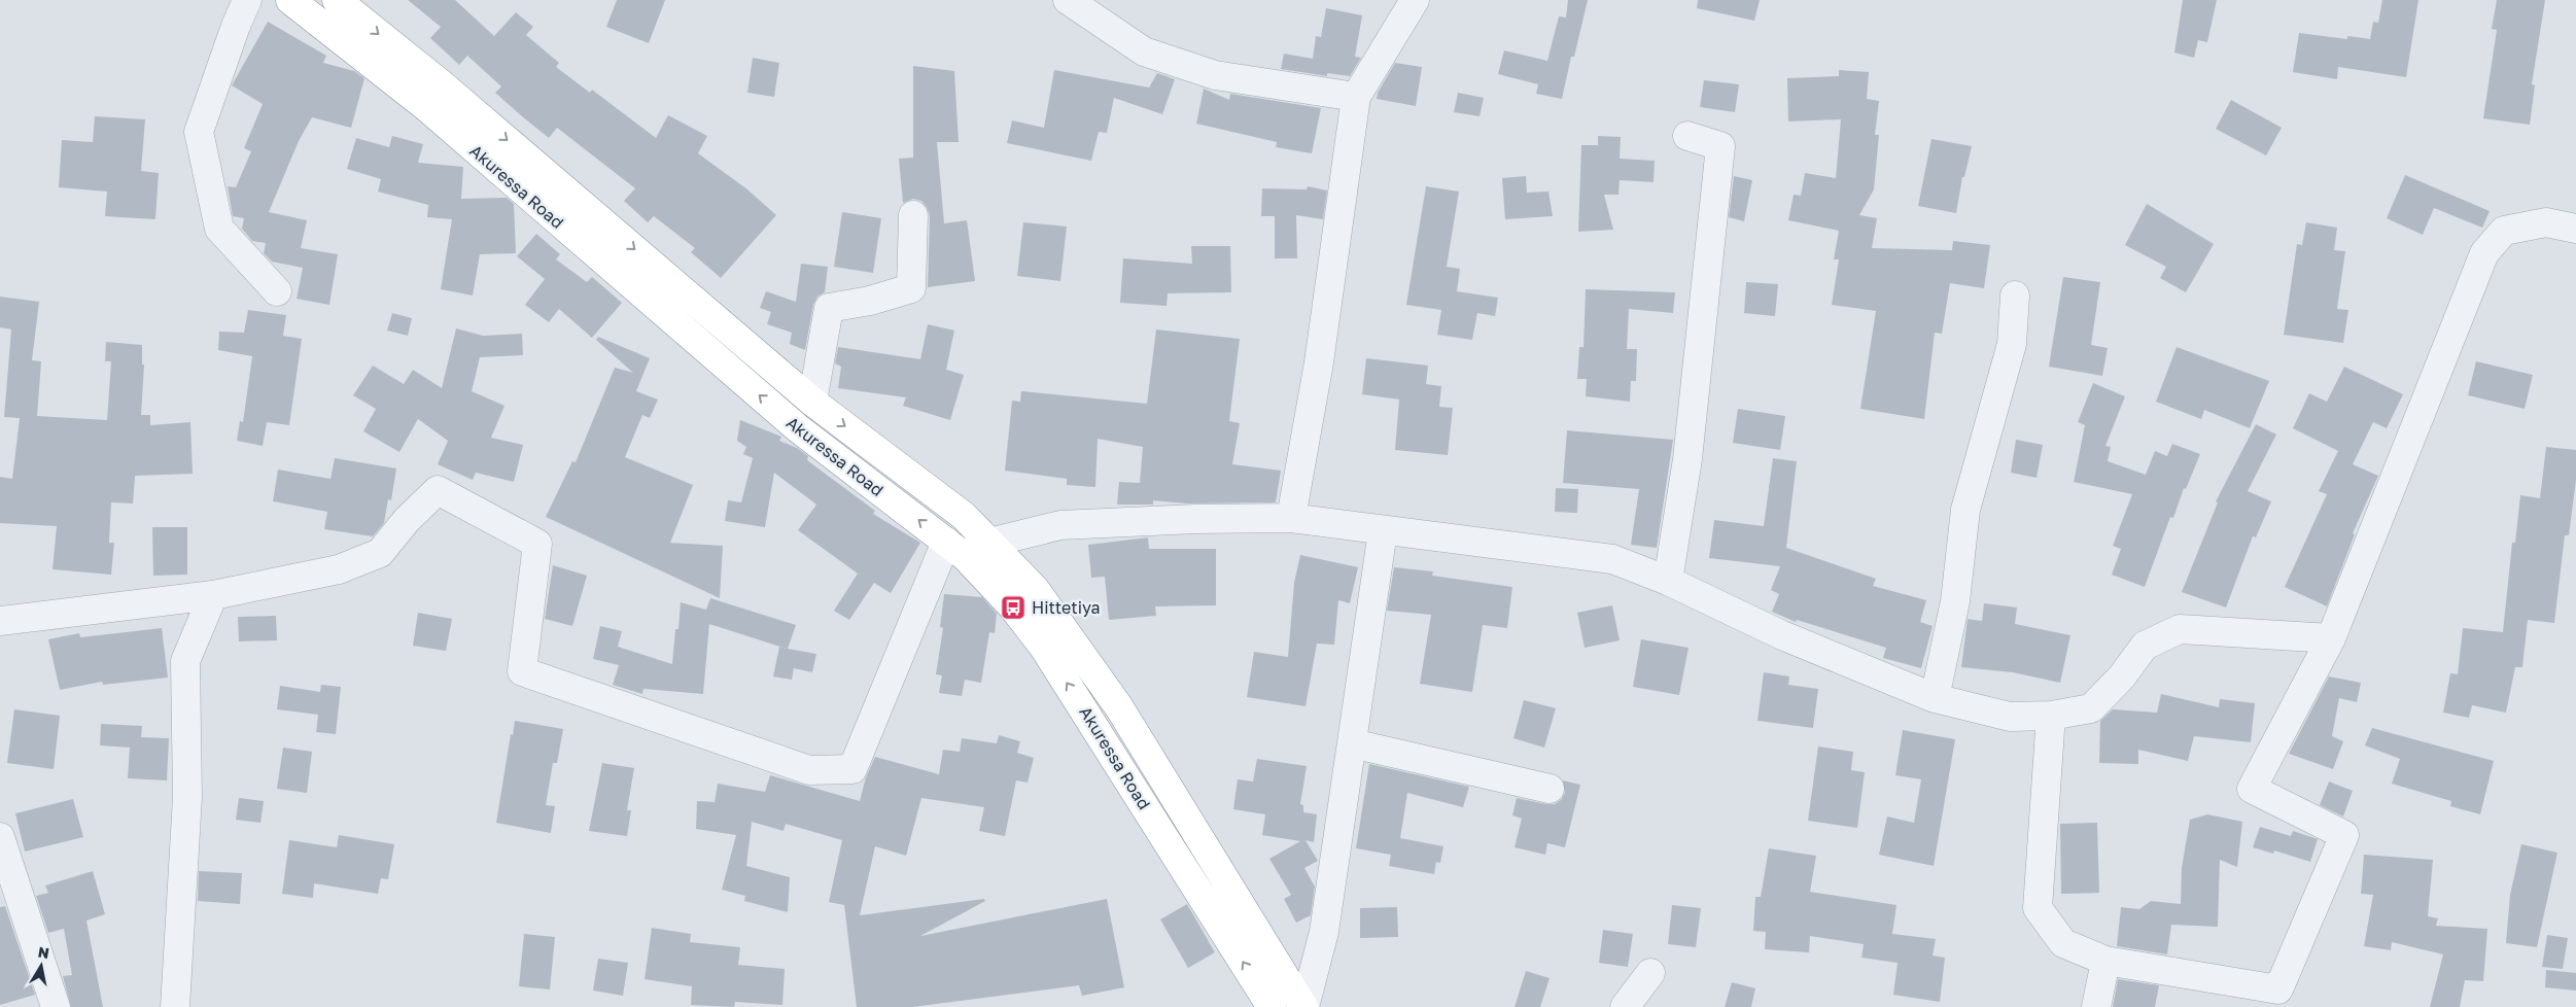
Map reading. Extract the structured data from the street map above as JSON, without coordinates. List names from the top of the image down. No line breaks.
{"streets":{"highway":["Akuressa Road"]},"places":{"bus stop":["Hittetiya"]},"north":"top"}
